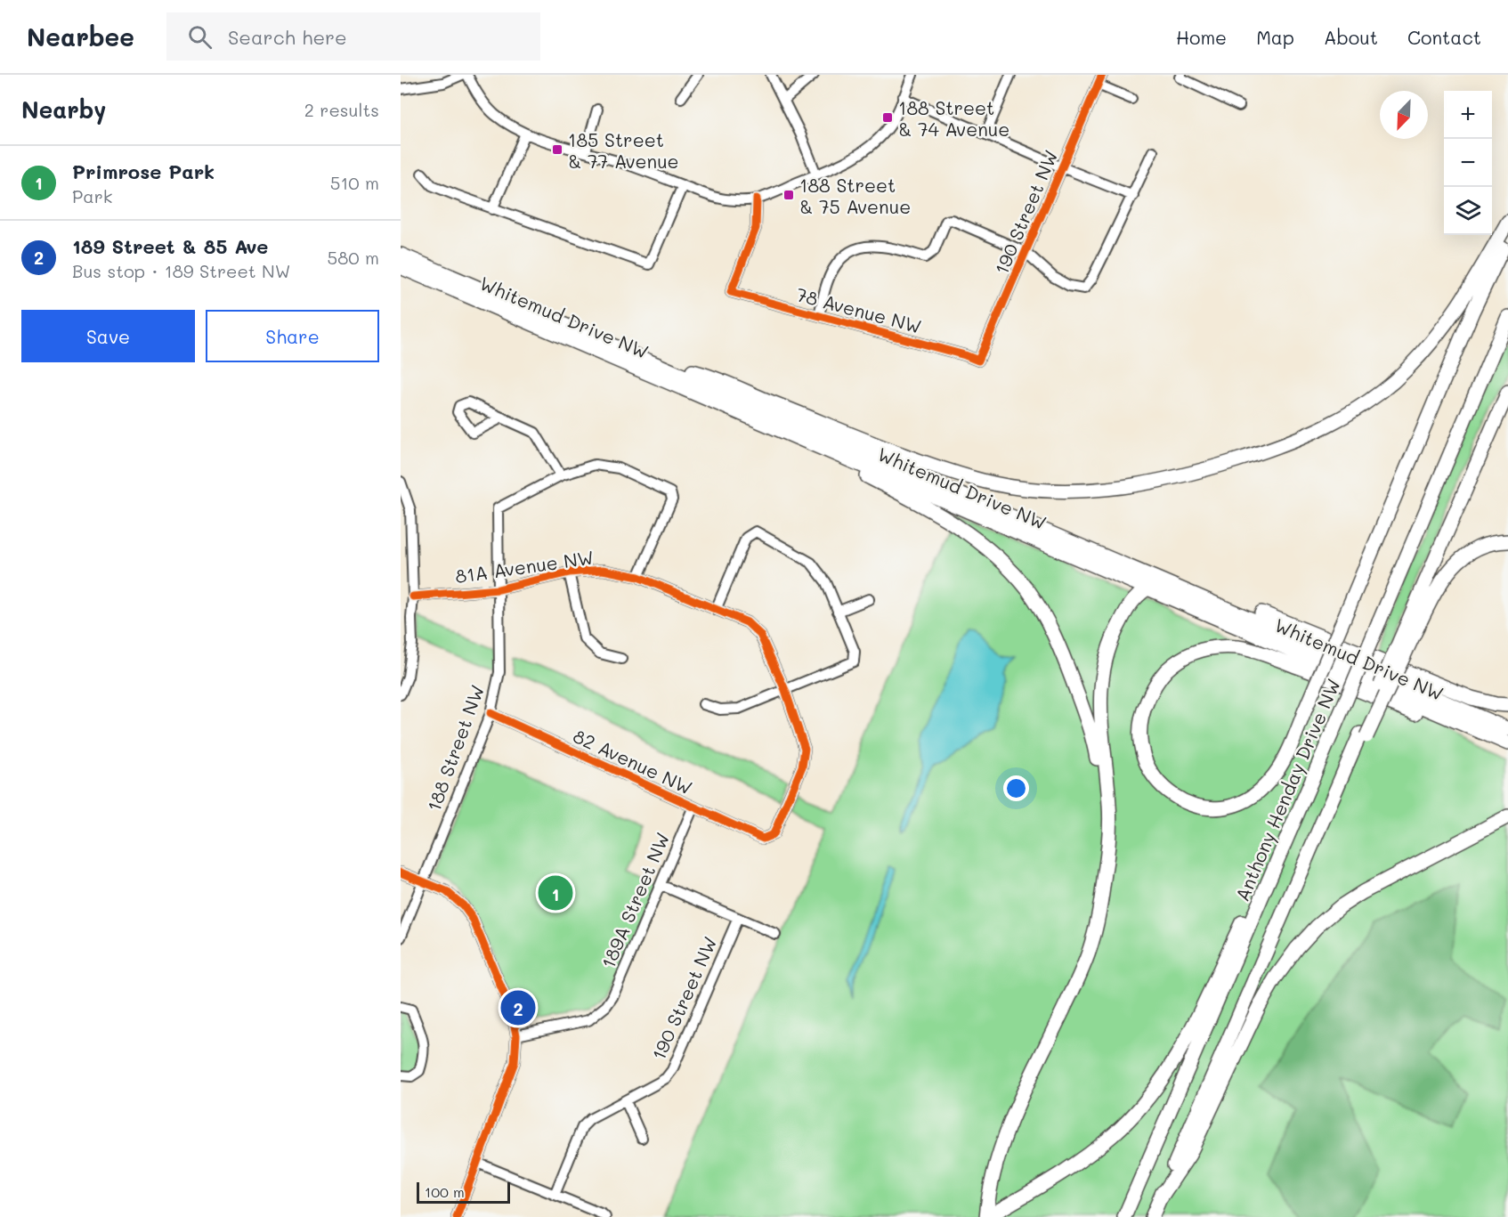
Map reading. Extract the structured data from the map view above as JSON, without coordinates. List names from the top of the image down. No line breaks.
{"streets":{"highway":["Whitemud Drive NW","Anthony Henday Drive NW"],"street":["190 Street NW","78 Avenue NW","81A Avenue NW","188 Street NW","82 Avenue NW","189A Street NW"]},"crossings":[["190 Street NW","78 Avenue NW"],["81A Avenue NW","188 Street NW"],["81A Avenue NW","82 Avenue NW"],["188 Street NW","82 Avenue NW"],["82 Avenue NW","189A Street NW"]],"places":{"transit":["188 Street & 74 Avenue","185 Street & 77 Avenue","188 Street & 75 Avenue"]},"scale_bar":"100 m","north":"bottom left","page":{"header":"Nearbee","search":"Search here","nav":["Home","Map","About","Contact"],"heading":["Nearby","2 results"],"map_buttons":["+","−"],"list":[{"mark":"1","name":"Primrose Park","note":"Park","value":"510 m"},{"mark":"2","name":"189 Street & 85 Ave","note":"Bus stop · 189 Street NW","value":"580 m"}],"buttons":["Save","Share"],"pins":["1","2"],"scale":"100 m"}}
